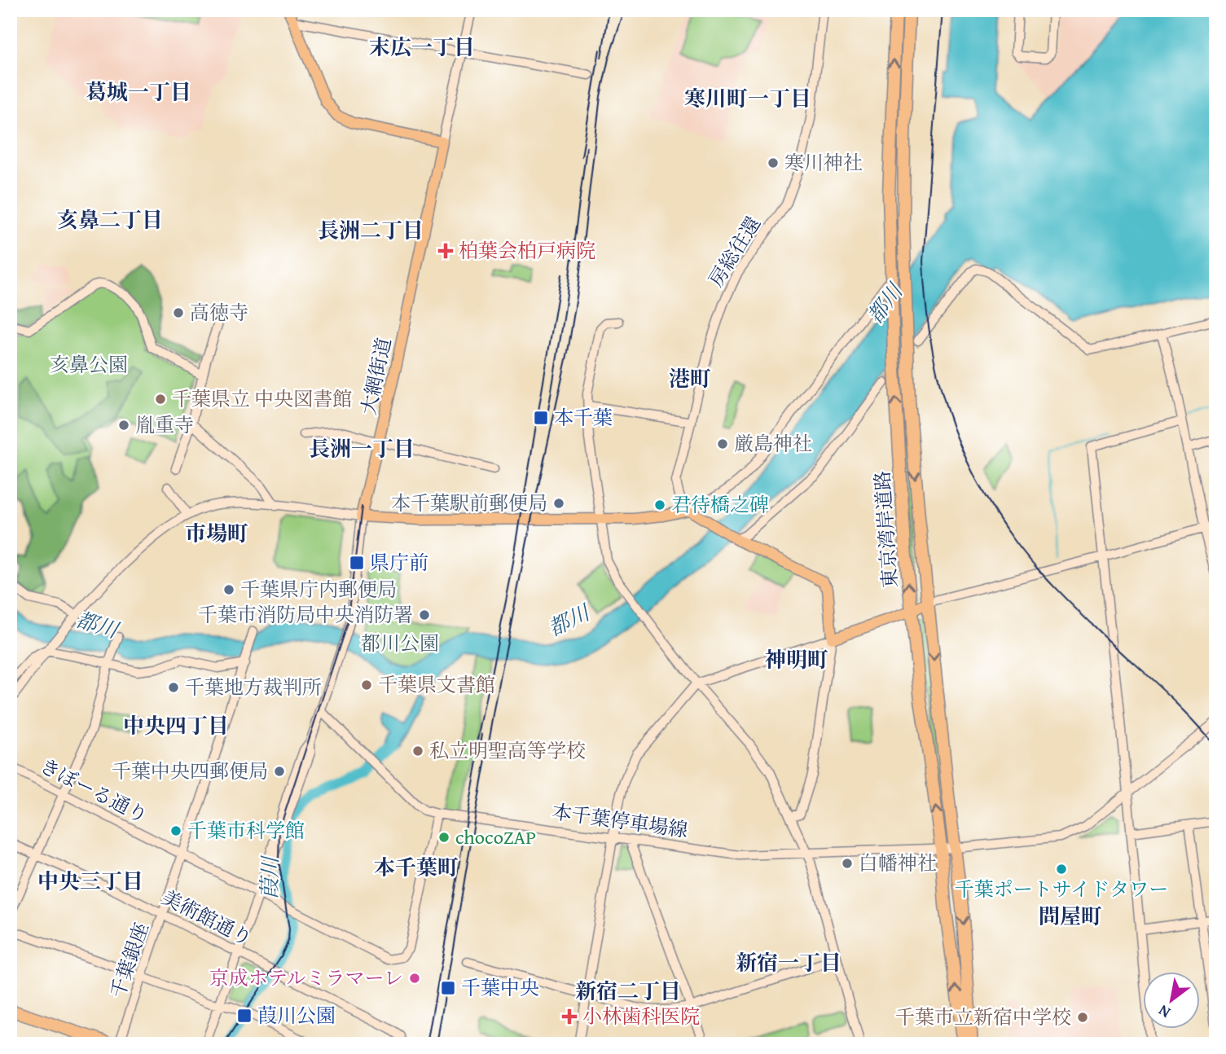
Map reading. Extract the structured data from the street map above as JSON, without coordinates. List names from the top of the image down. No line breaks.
{"streets":{"highway":["東京湾岸道路"],"main road":["大網街道"],"street":["房総往還","きぼーる通り","本千葉停車場線","美術館通り","千葉銀座"]},"crossings":[["東京湾岸道路","本千葉停車場線"],["きぼーる通り","本千葉停車場線"],["きぼーる通り","千葉銀座"],["美術館通り","千葉銀座"]],"districts":["末広一丁目","葛城一丁目","寒川町一丁目","亥鼻二丁目","長洲二丁目","港町","長洲一丁目","市場町","神明町","中央四丁目","本千葉町","中央三丁目","問屋町","新宿一丁目","新宿二丁目"],"water":["都川","葭川"],"parks":["亥鼻公園","都川公園"],"places":{"other":["寒川神社","高徳寺","千葉県立 中央図書館","胤重寺","厳島神社","本千葉駅前郵便局","君待橋之碑","千葉県庁内郵便局","千葉市消防局中央消防署","千葉県文書館","千葉地方裁判所","私立明聖高等学校","千葉中央四郵便局","千葉市科学館","chocoZAP","白幡神社","千葉ポートサイドタワー","京成ホテルミラマーレ","千葉市立新宿中学校"],"health":["柏葉会柏戸病院","小林歯科医院"],"transit":["本千葉","県庁前","千葉中央","葭川公園"]},"north":"bottom left"}
